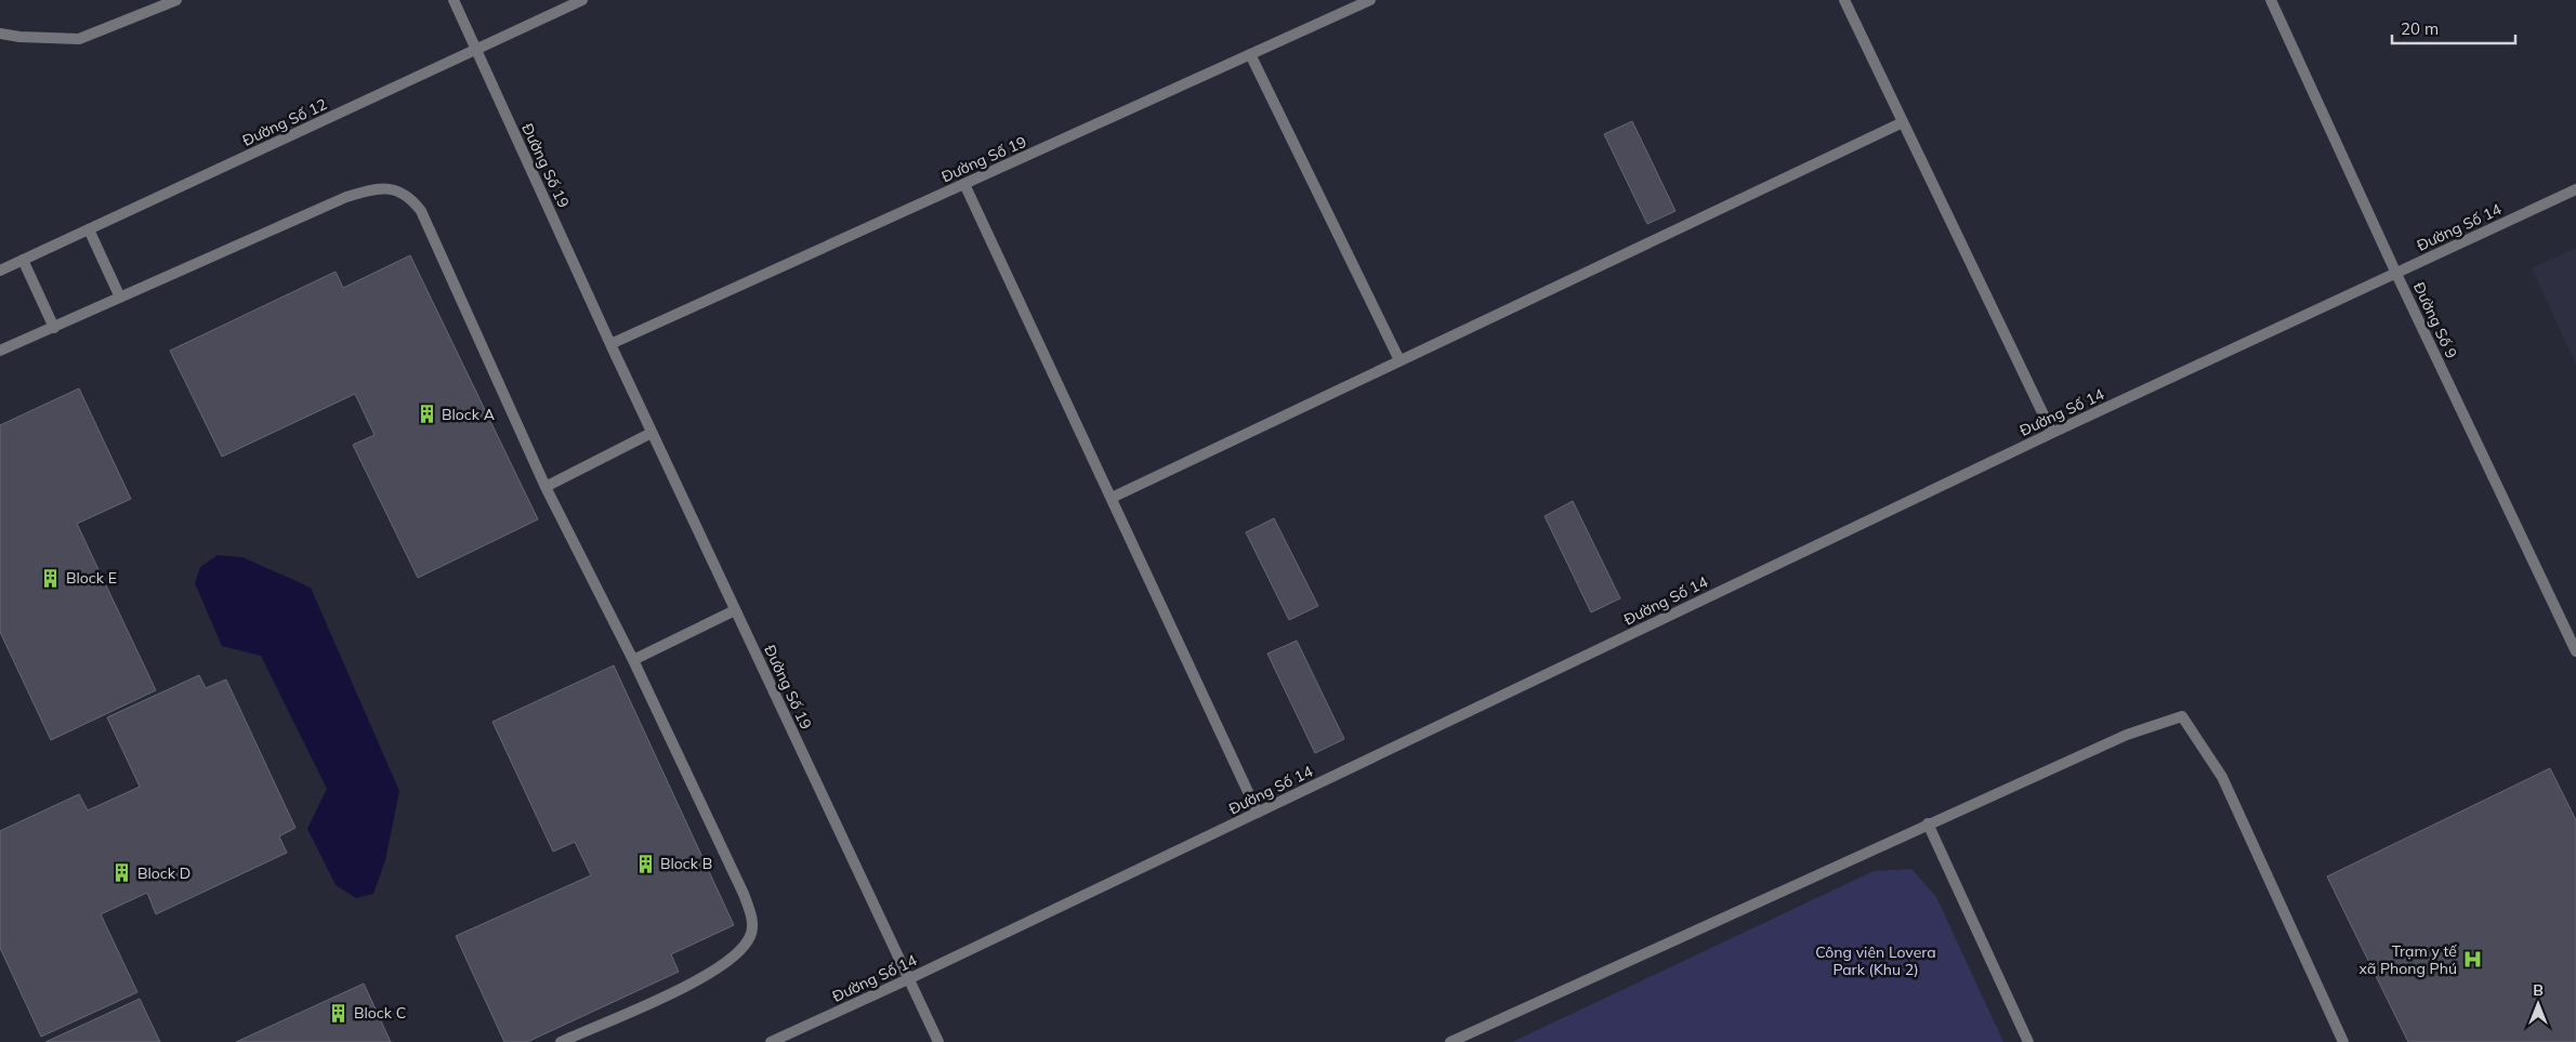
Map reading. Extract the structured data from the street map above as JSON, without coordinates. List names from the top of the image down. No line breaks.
{"streets":{"street":["Đường Số 12","Đường Số 19","Đường Số 14","Đường Số 9"]},"crossings":[["Đường Số 12","Đường Số 19"],["Đường Số 19","Đường Số 14"],["Đường Số 14","Đường Số 9"]],"parks":["Công viên Lovera Park (Khu 2)"],"places":{"building":["Block A","Block E","Block B","Block D","Block C"],"hospital":["Trạm y tế xã Phong Phú"]},"scale_bar":"20 m","north":"top"}
